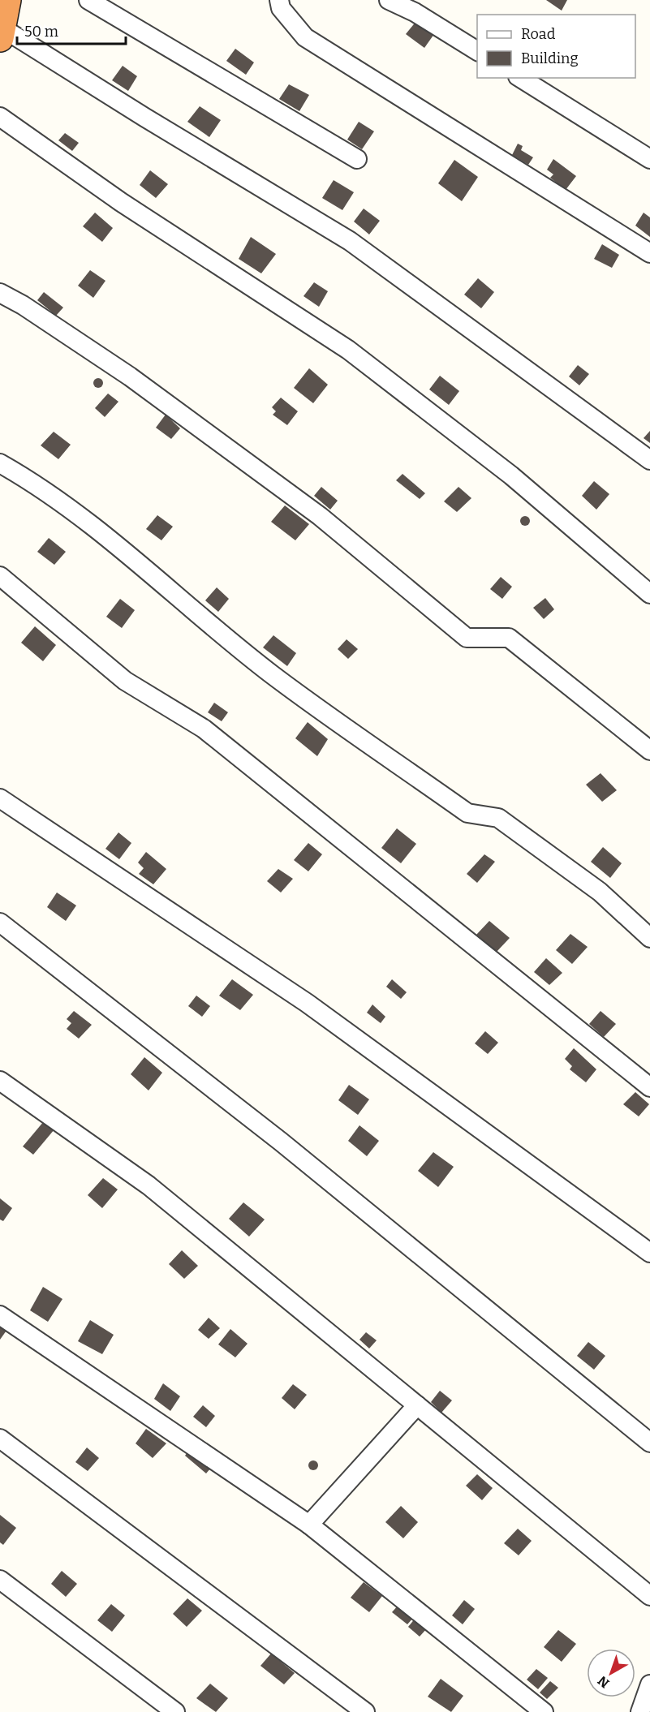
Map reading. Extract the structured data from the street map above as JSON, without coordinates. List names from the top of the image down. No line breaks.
{"legend":["Road","Building"],"scale_bar":"50 m","north":"bottom left"}
